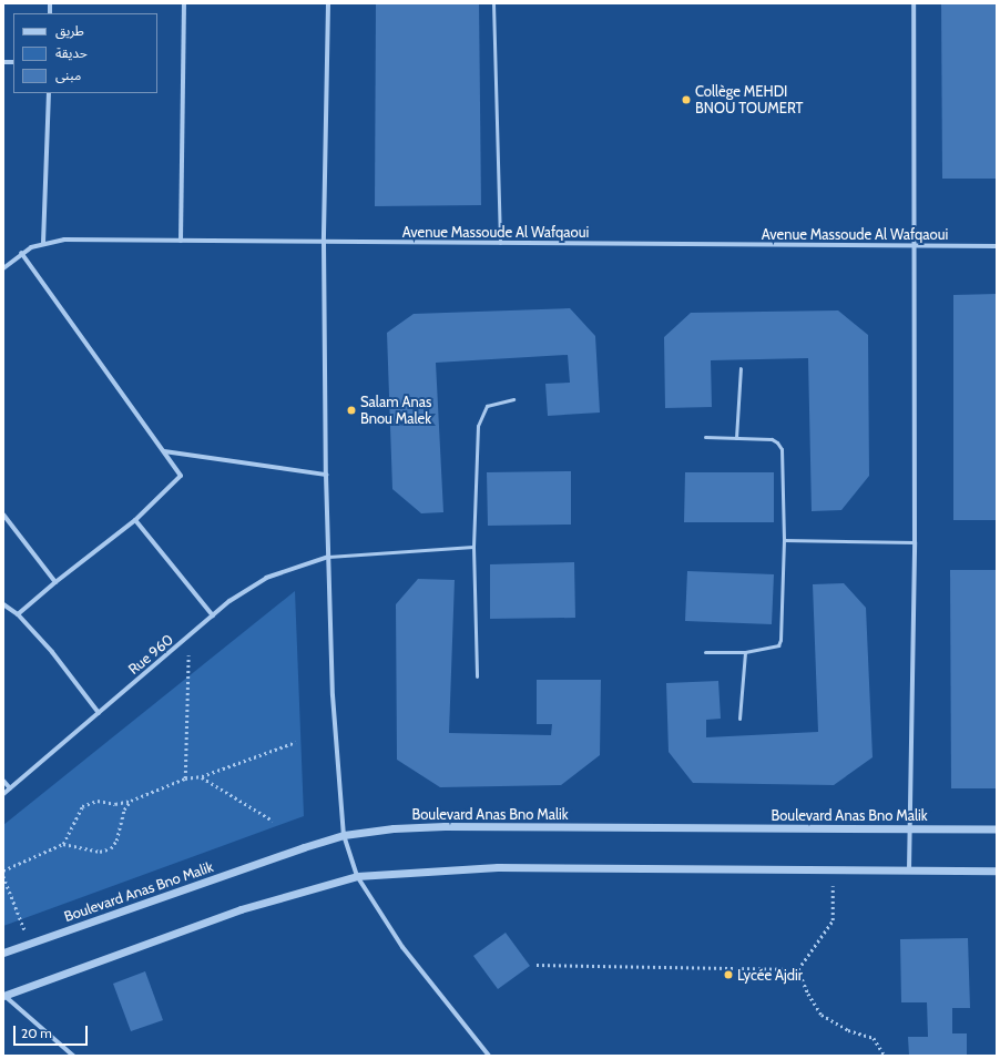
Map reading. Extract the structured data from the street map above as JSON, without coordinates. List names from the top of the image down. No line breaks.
{"streets":{"street":["Avenue Massoude Al Wafqaoui","Rue 960","Boulevard Anas Bno Malik"]},"places":["Collège MEHDI BNOU TOUMERT","Salam Anas Bnou Malek","Lycée Ajdir"],"legend":["طريق","حديقة","مبنى"],"scale_bar":"20 m"}
